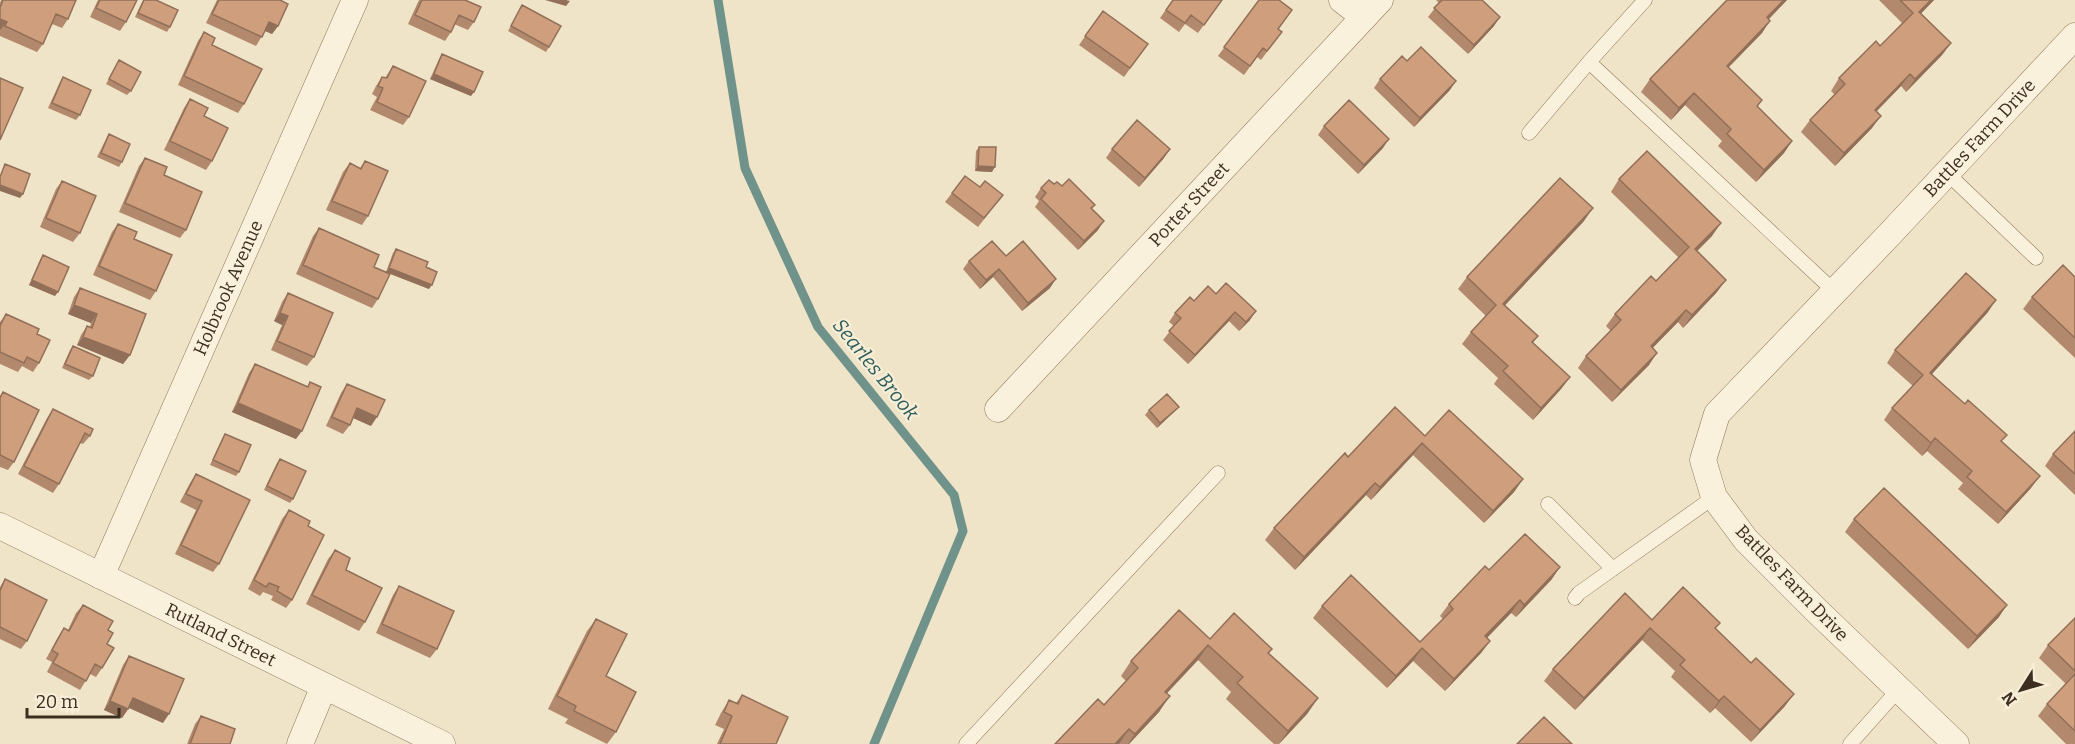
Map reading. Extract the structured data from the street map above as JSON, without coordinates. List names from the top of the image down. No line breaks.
{"streets":{"street":["Battles Farm Drive","Porter Street","Holbrook Avenue","Rutland Street"]},"crossings":[["Holbrook Avenue","Rutland Street"]],"water":["Searles Brook"],"scale_bar":"20 m","north":"bottom left"}
